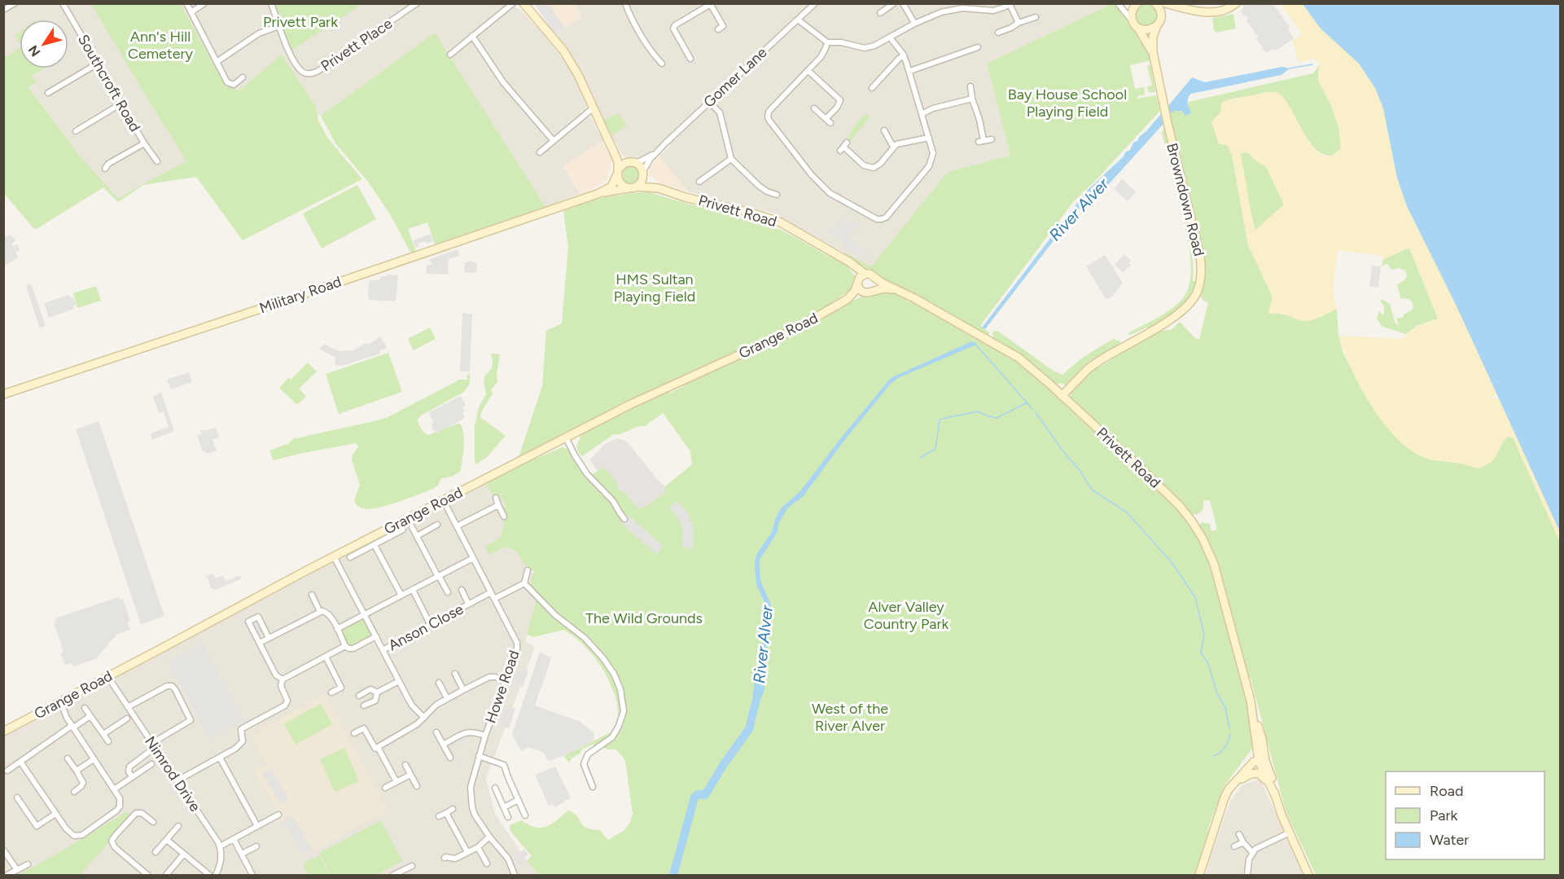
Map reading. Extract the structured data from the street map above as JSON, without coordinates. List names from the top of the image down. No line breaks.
{"streets":{"street":["Privett Place","Gomer Lane","Southcroft Road","Browndown Road","Privett Road","Military Road","Grange Road","Anson Close","Howe Road","Nimrod Drive"]},"crossings":[["Gomer Lane","Privett Road"],["Gomer Lane","Military Road"],["Browndown Road","Privett Road"],["Privett Road","Military Road"],["Privett Road","Grange Road"],["Grange Road","Howe Road"],["Grange Road","Nimrod Drive"],["Anson Close","Howe Road"]],"water":["River Alver"],"parks":["Privett Park","Ann's Hill Cemetery","Bay House School Playing Field","HMS Sultan Playing Field","Alver Valley Country Park","The Wild Grounds","West of the River Alver"],"legend":["Road","Park","Water"],"north":"bottom left"}
